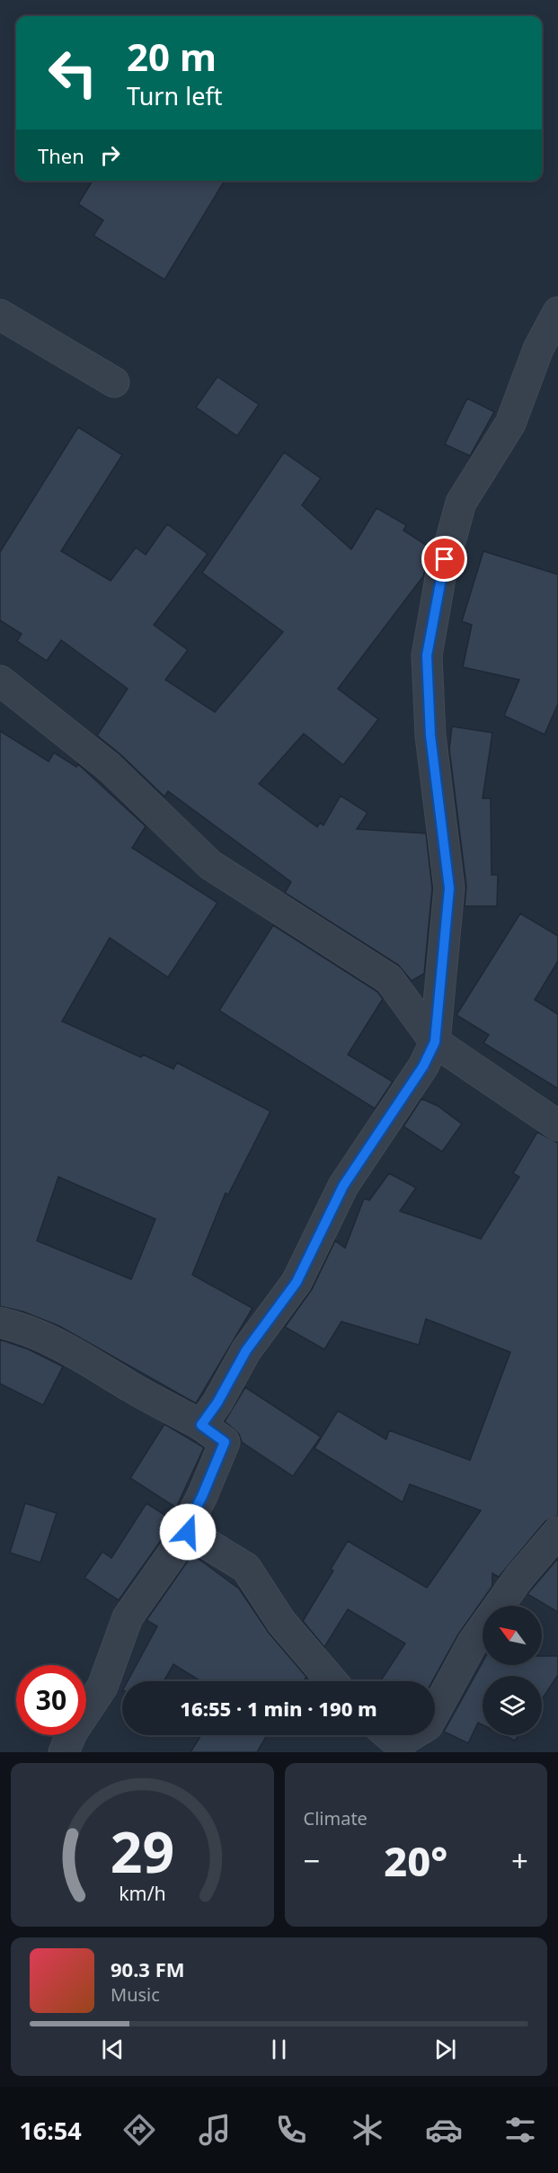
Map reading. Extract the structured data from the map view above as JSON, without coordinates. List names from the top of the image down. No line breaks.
{"north":"top left","page":{"turn":["20 m","Turn left"],"then":"Then","limit":"30","trip":"16:55 · 1 min · 190 m","tile":"Climate","heat":["−","20°","+"],"song":["90.3 FM","Music"],"tabs":"16:54","gauge":["29","km/h"]}}
